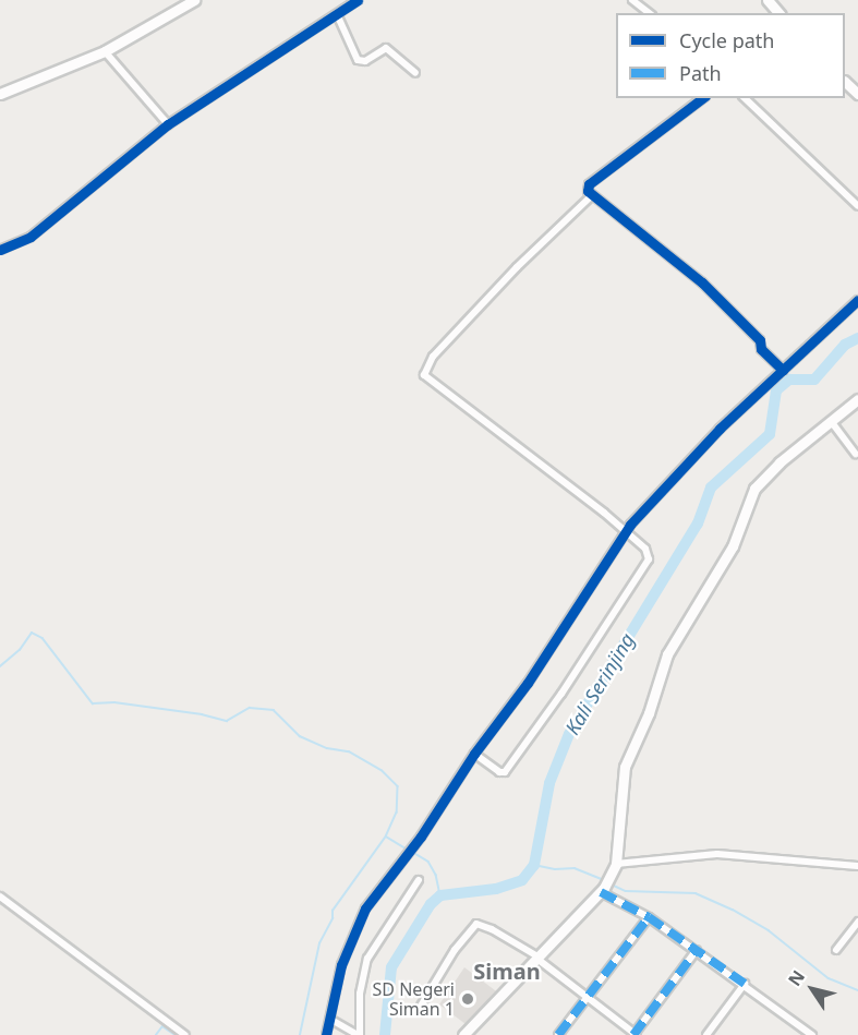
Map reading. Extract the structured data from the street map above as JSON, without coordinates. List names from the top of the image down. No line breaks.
{"districts":["Siman"],"water":["Kali Serinjing"],"places":["SD Negeri Siman 1"],"legend":["Cycle path","Path"],"north":"top left"}
